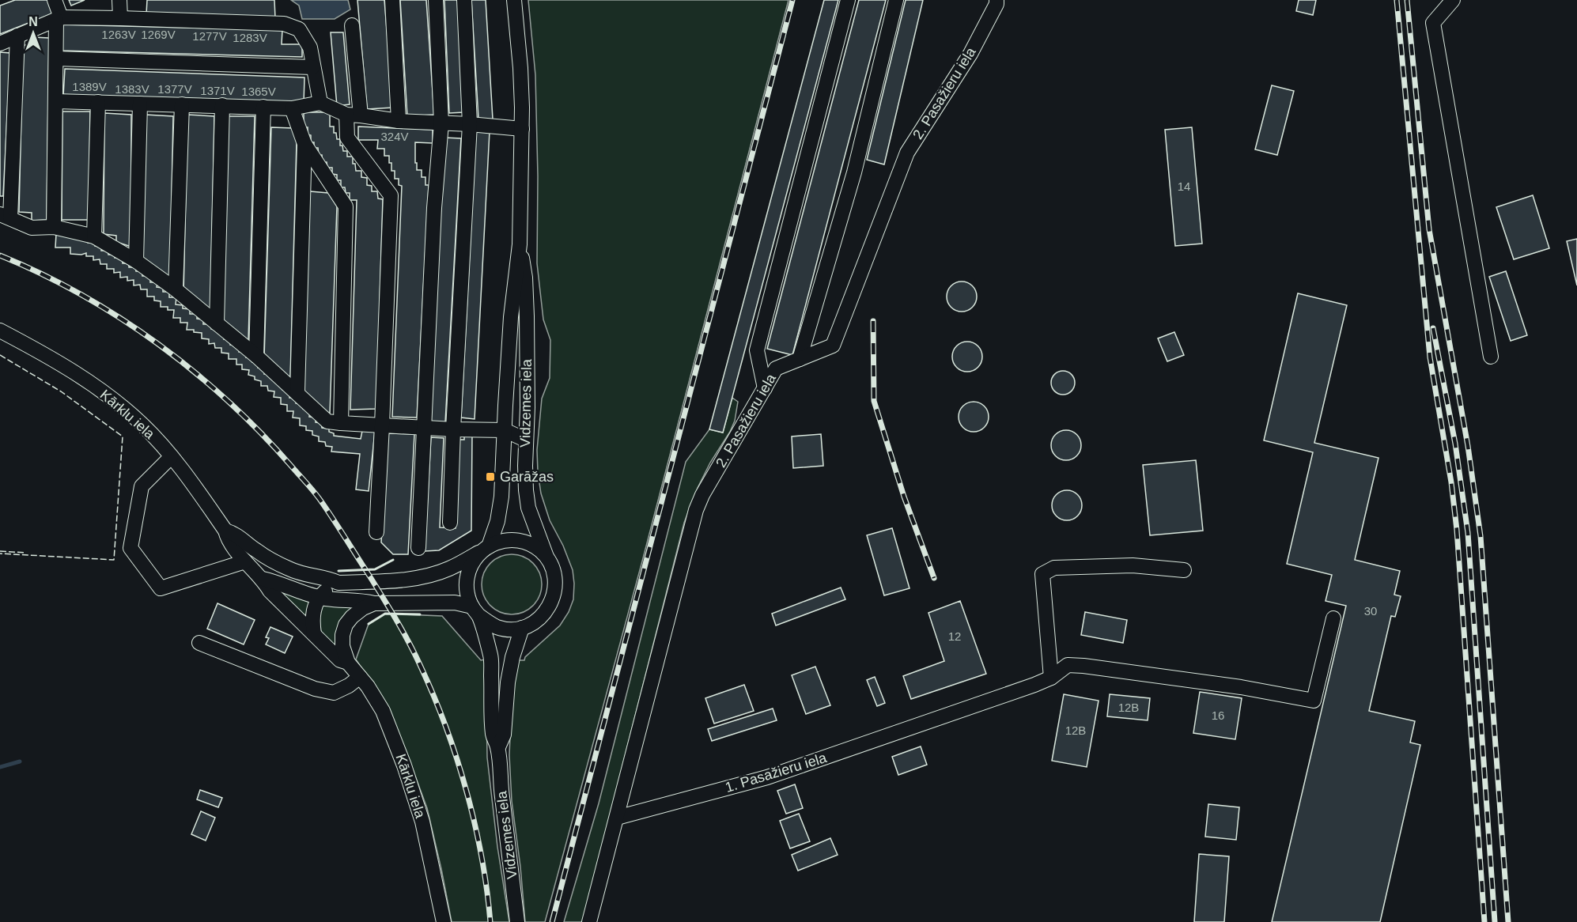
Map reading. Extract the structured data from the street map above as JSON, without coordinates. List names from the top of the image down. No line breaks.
{"streets":{"street":["2. Pasažieru iela","Vidzemes iela","Kārklu iela","1. Pasažieru iela"]},"crossings":[["2. Pasažieru iela","1. Pasažieru iela"],["Vidzemes iela","Kārklu iela"]],"places":{"transit":["Garāžas"]},"house_numbers":["1263V","1269V","1277V","1283V","1389V","1383V","1377V","1371V","1365V","324V","14","30","12","12B","16","12B"],"north":"top"}
